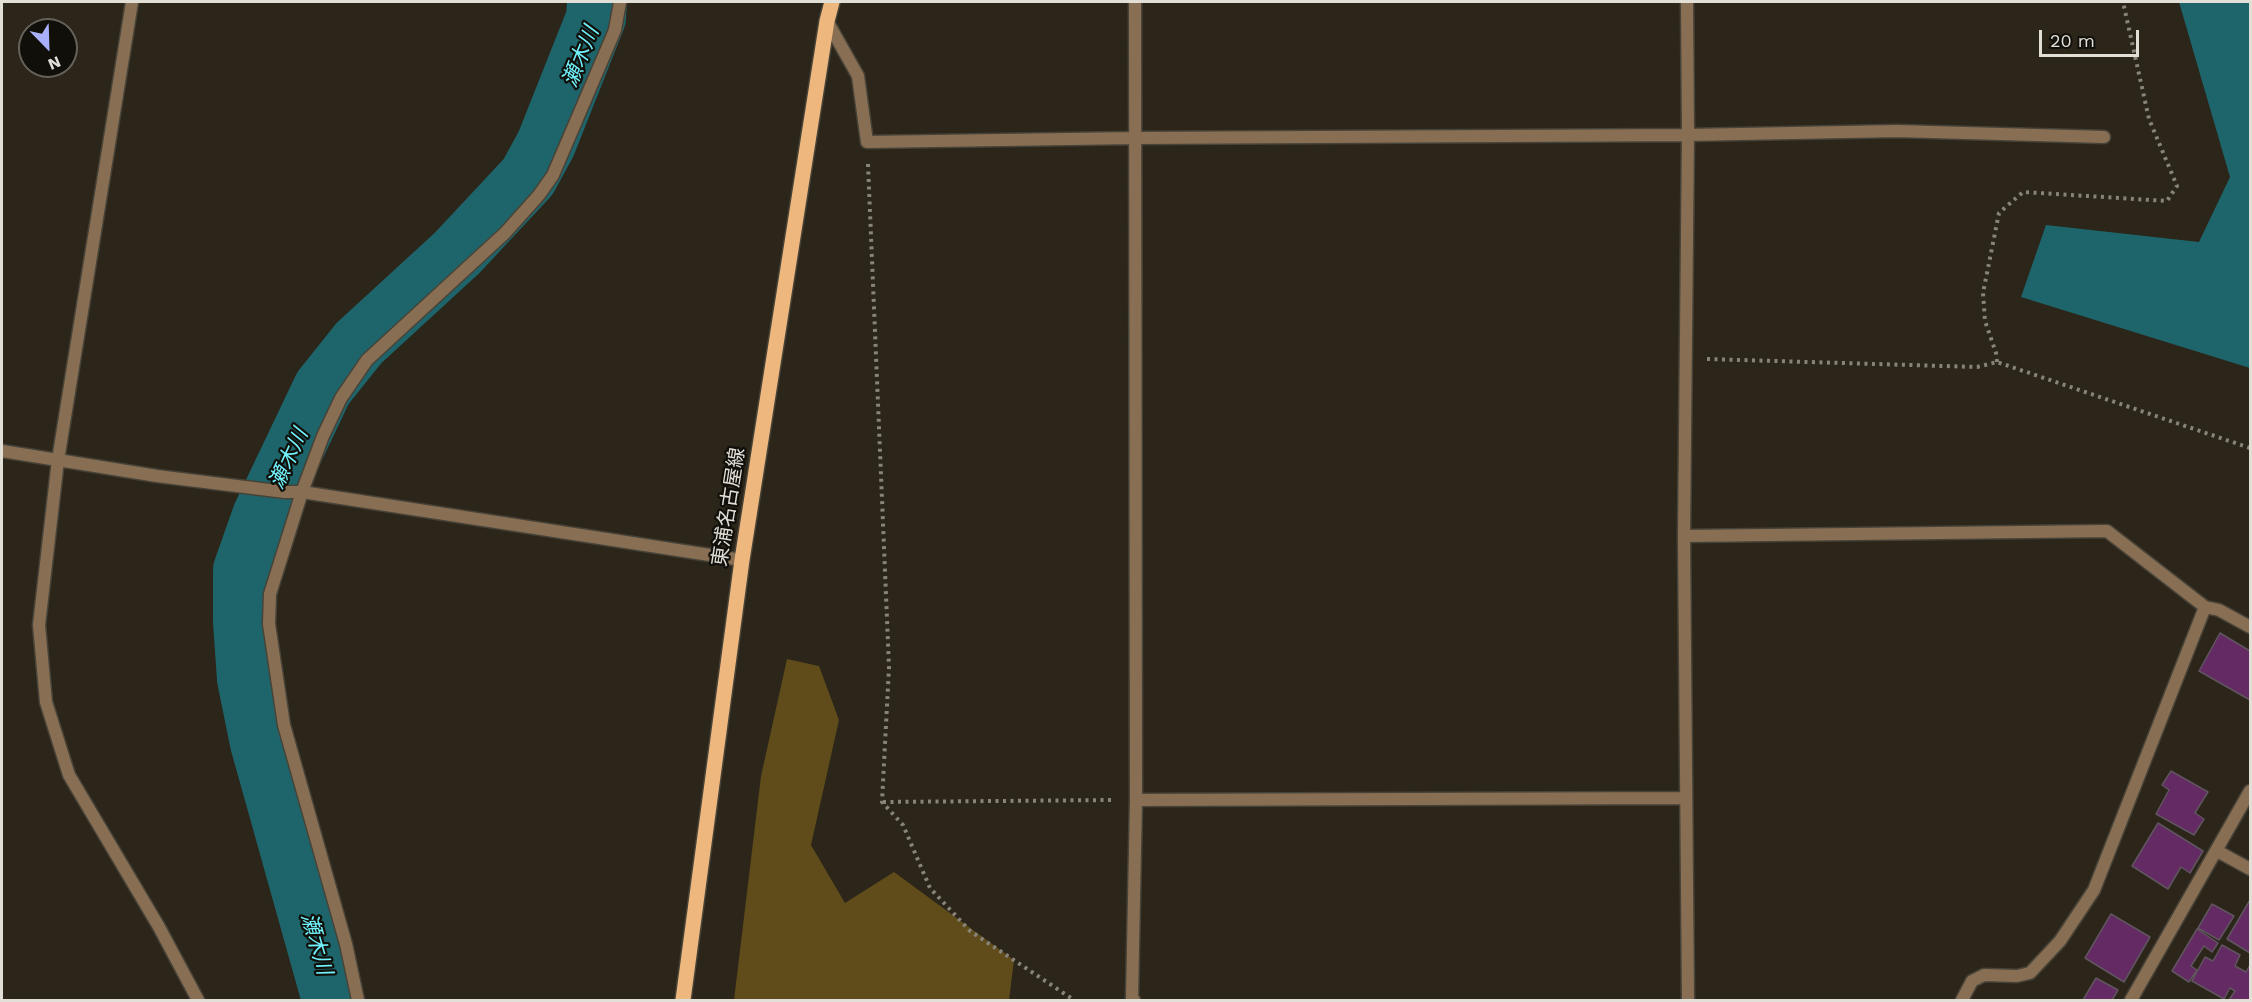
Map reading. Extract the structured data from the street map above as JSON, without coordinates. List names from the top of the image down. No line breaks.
{"streets":{"main road":["東浦名古屋線"]},"water":["瀬木川"],"scale_bar":"20 m","north":"bottom right"}
